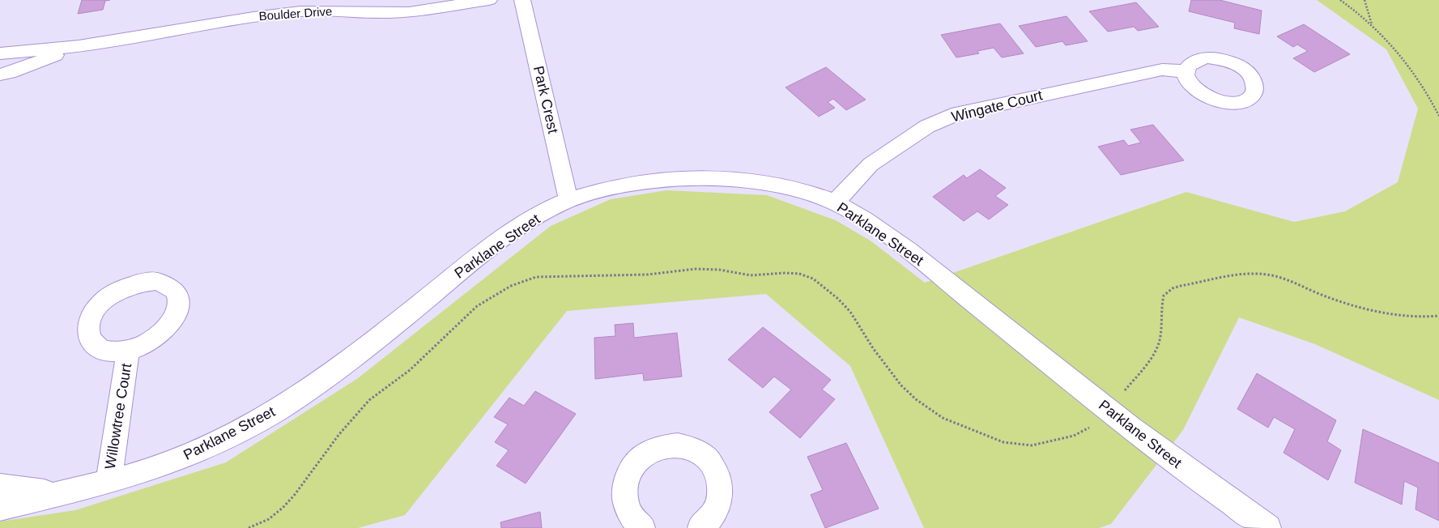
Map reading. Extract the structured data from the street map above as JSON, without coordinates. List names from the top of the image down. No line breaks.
{"streets":{"street":["Boulder Drive","Park Crest","Wingate Court","Parklane Street","Willowtree Court"]},"crossings":[["Park Crest","Parklane Street"],["Wingate Court","Parklane Street"],["Parklane Street","Willowtree Court"]]}
